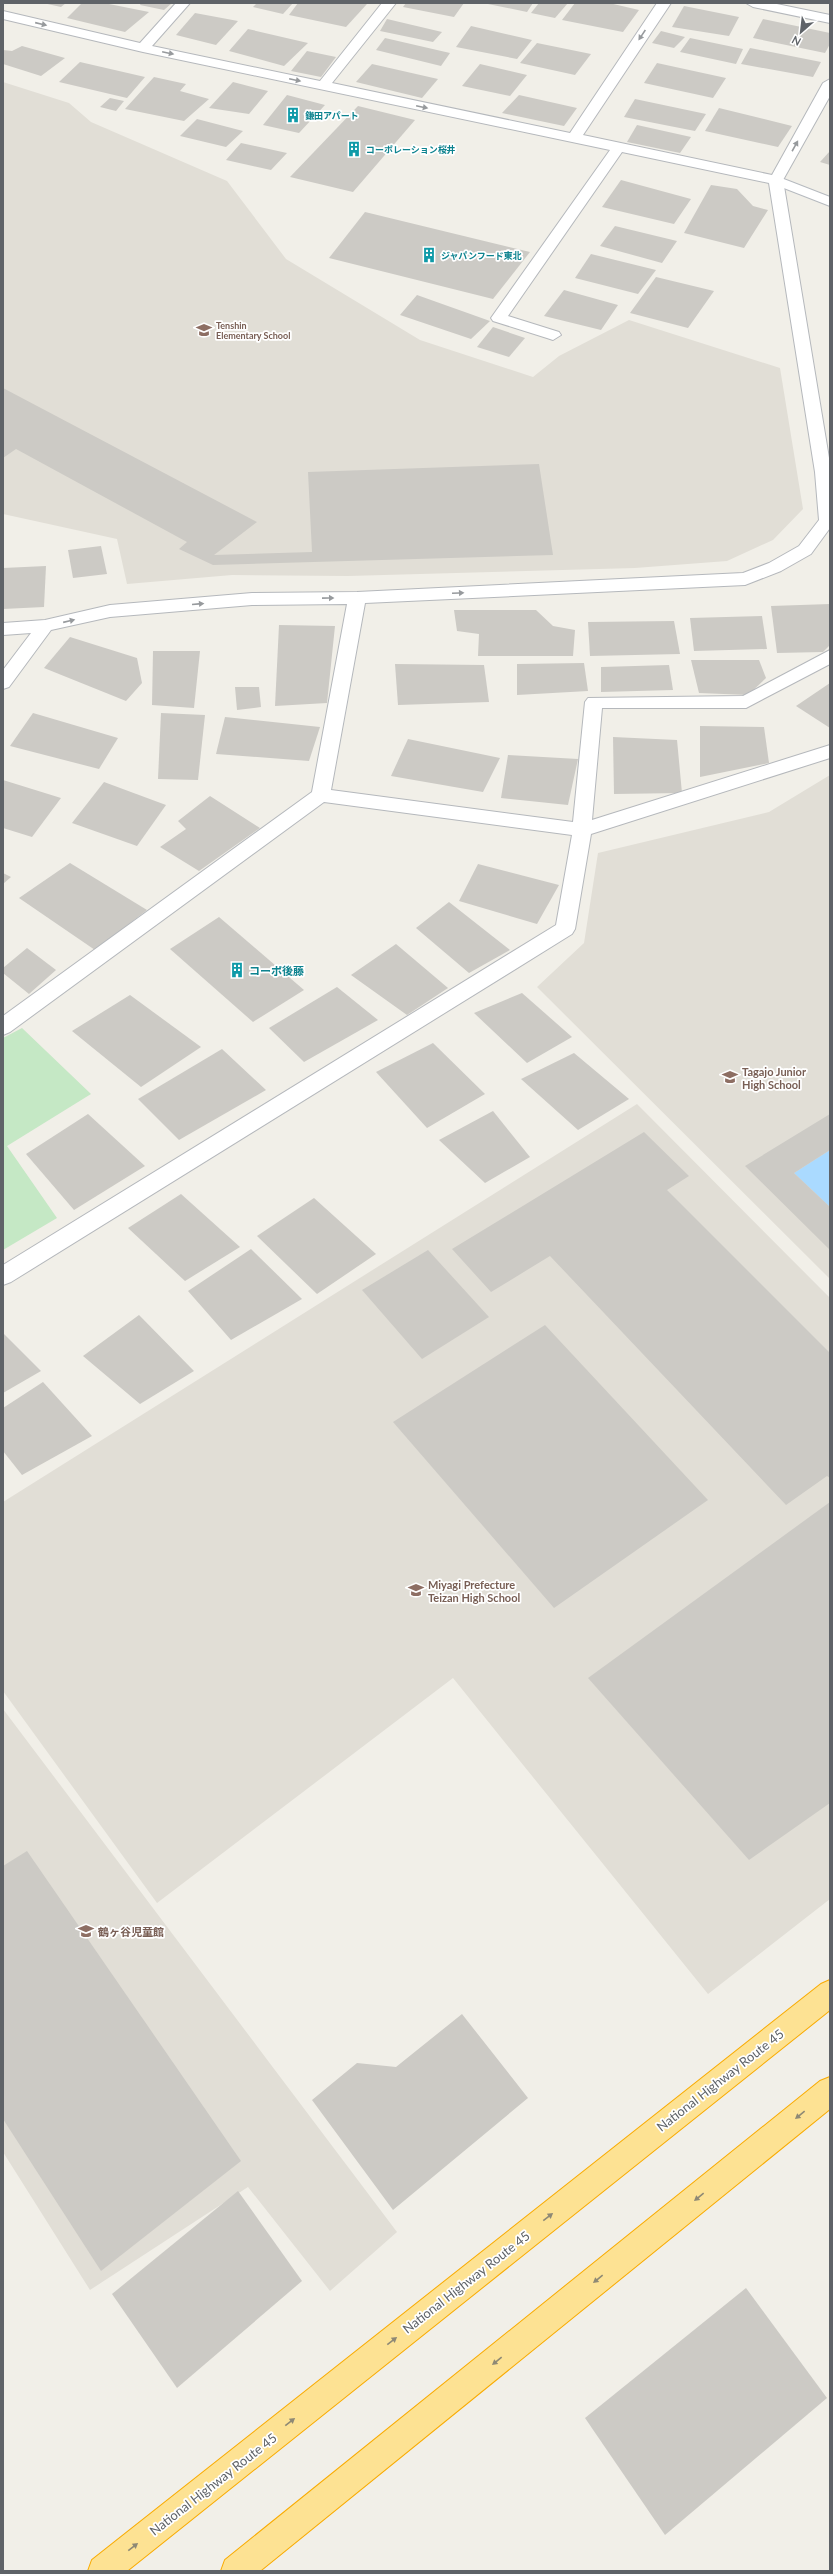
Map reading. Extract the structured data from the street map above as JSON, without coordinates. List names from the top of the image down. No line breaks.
{"streets":{"highway":["National Highway Route 45"]},"places":{"building":["鎌田アパート","コーポレーション桜井","ジャパンフード東北","コーポ後藤"],"school or university":["Tenshin Elementary School","Tagajo Junior High School","Miyagi Prefecture Teizan High School","鶴ヶ谷児童館"]},"north":"bottom left"}
